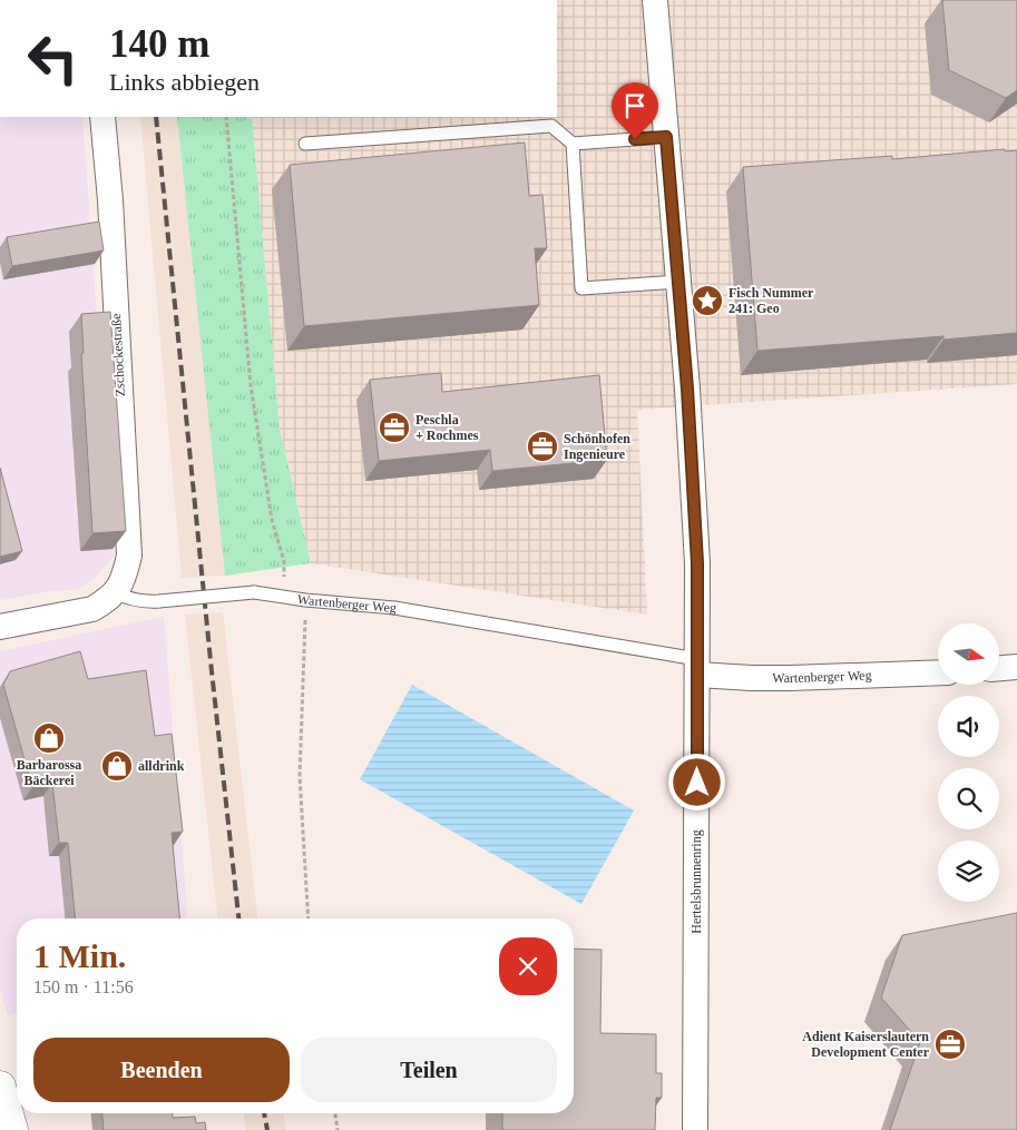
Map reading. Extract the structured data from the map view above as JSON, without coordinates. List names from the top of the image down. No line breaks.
{"streets":{"street":["Zschockestraße","Wartenberger Weg","Hertelsbrunnenring"]},"crossings":[["Zschockestraße","Wartenberger Weg"],["Wartenberger Weg","Hertelsbrunnenring"]],"places":{"place":["Fisch Nummer 241: Geo"],"office":["Peschla + Rochmes","Schönhofen Ingenieure","Adient Kaiserslautern Development Center"],"shop":["Barbarossa Bäckerei","alldrink"]},"north":"right","page":{"turn":["140 m","Links abbiegen"],"heading":["1 Min.","150 m · 11:56"],"buttons":["Beenden","Teilen"]}}
